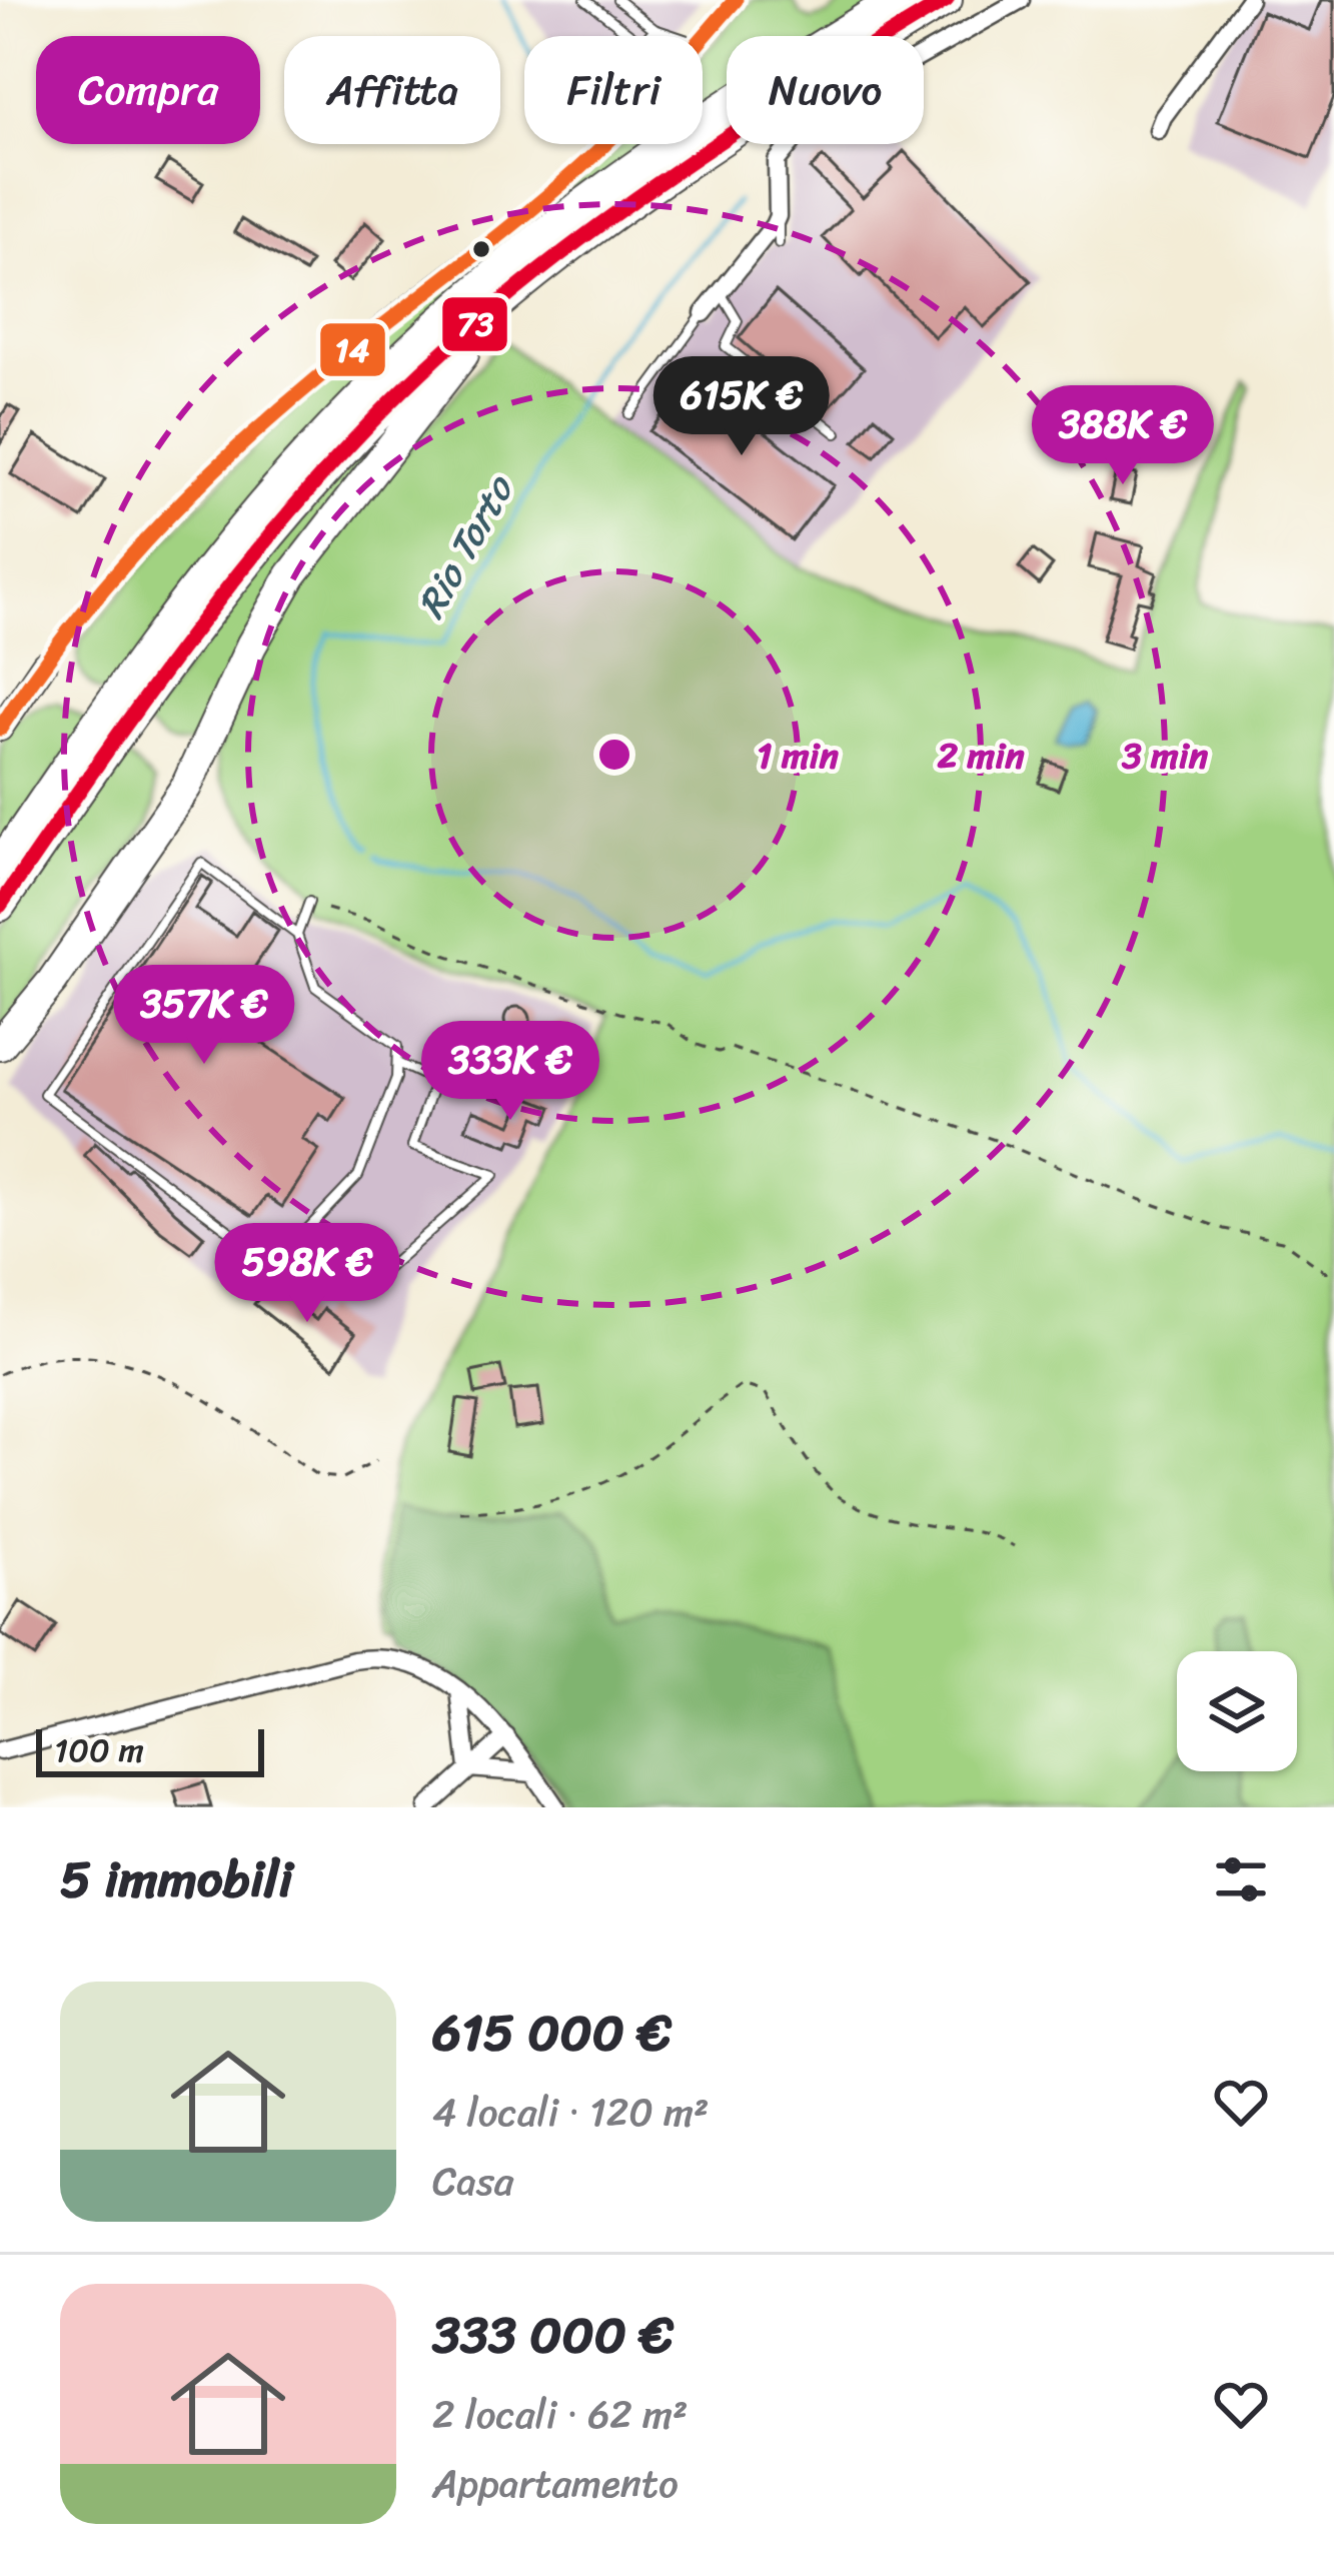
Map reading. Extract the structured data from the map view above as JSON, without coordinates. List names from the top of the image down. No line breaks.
{"water":["Rio Torto"],"lines":["transit line 14","transit line 73"],"scale_bar":"100 m","page":{"chip":["Compra","Affitta","Filtri","Nuovo"],"price":["615K €","388K €","357K €","333K €","598K €"],"scale":"100 m","heading":"5 immobili","list":[{"name":"615 000 €","note":"4 locali · 120 m² · Casa"},{"name":"333 000 €","note":"2 locali · 62 m² · Appartamento"}]},"rings":["1 min","2 min","3 min"]}
